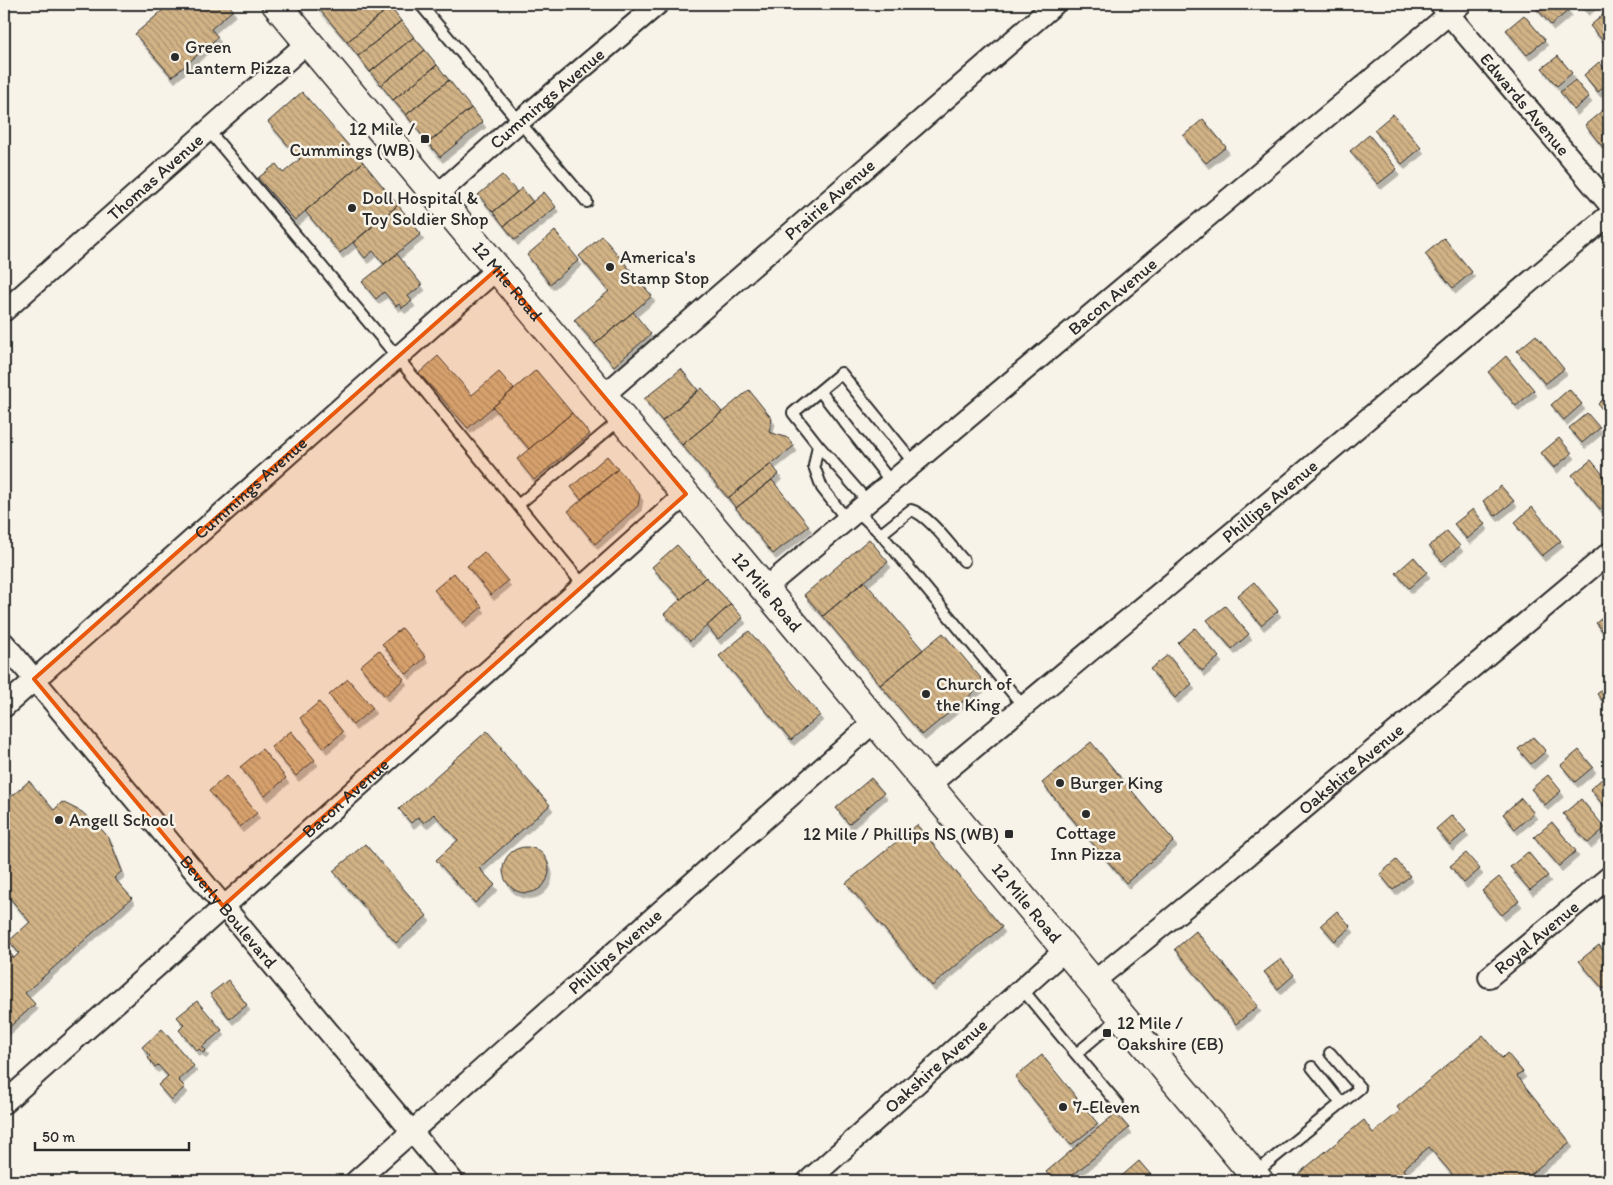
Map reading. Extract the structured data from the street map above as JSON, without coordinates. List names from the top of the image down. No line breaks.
{"streets":{"main road":["12 Mile Road"],"street":["Cummings Avenue","Edwards Avenue","Thomas Avenue","Prairie Avenue","Bacon Avenue","Phillips Avenue","Oakshire Avenue","Beverly Boulevard","Royal Avenue"]},"crossings":[["Cummings Avenue","12 Mile Road"],["Cummings Avenue","Beverly Boulevard"],["Edwards Avenue","Bacon Avenue"],["Thomas Avenue","12 Mile Road"],["Prairie Avenue","12 Mile Road"],["12 Mile Road","Bacon Avenue"],["12 Mile Road","Phillips Avenue"],["12 Mile Road","Oakshire Avenue"],["Bacon Avenue","Beverly Boulevard"],["Phillips Avenue","Beverly Boulevard"]],"places":{"other":["Green Lantern Pizza","Doll Hospital & Toy Soldier Shop","America's Stamp Stop","Church of the King","Burger King","Cottage Inn Pizza","Angell School","7-Eleven"],"transit":["12 Mile / Cummings (WB)","12 Mile / Phillips NS (WB)","12 Mile / Oakshire (EB)"]},"scale_bar":"50 m"}
